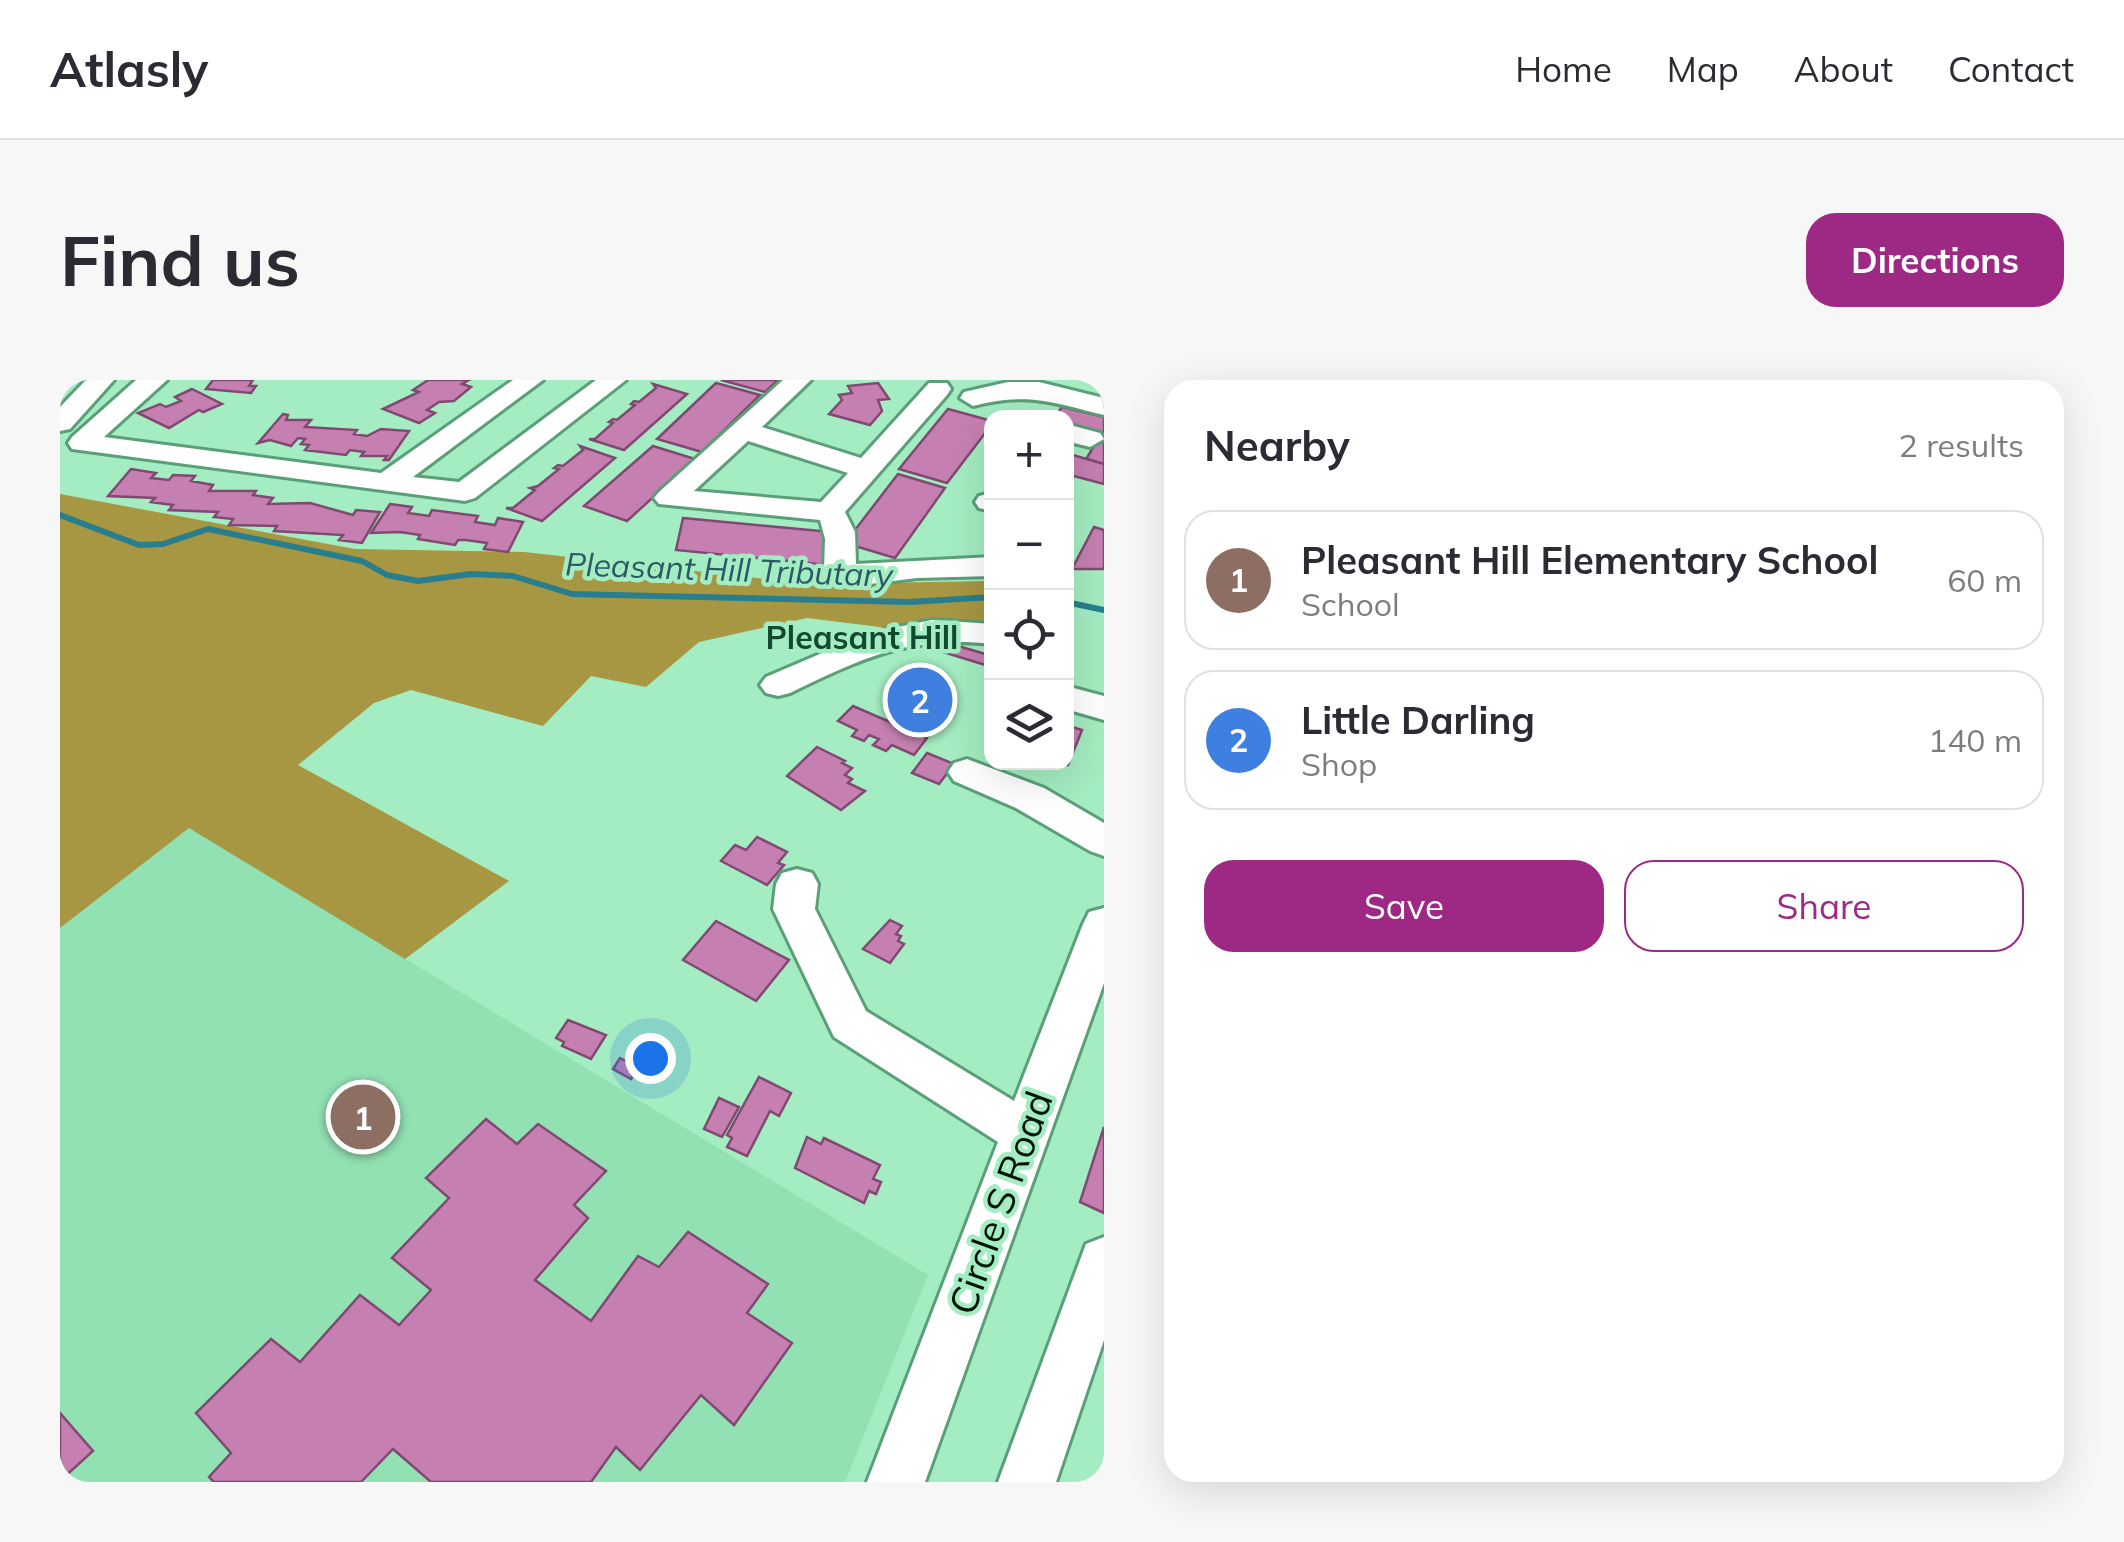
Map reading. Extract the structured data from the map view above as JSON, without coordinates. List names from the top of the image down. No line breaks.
{"streets":{"street":["Circle S Road"]},"districts":["Pleasant Hill"],"water":["Pleasant Hill Tributary"],"page":{"header":"Atlasly","nav":["Home","Map","About","Contact"],"buttons":["Directions",["Save","Share"]],"title":"Find us","heading":["Nearby","2 results"],"map_buttons":["+","−"],"list":[{"mark":"1","name":"Pleasant Hill Elementary School","note":"School","value":"60 m"},{"mark":"2","name":"Little Darling","note":"Shop","value":"140 m"}],"pins":["2","1"]}}
